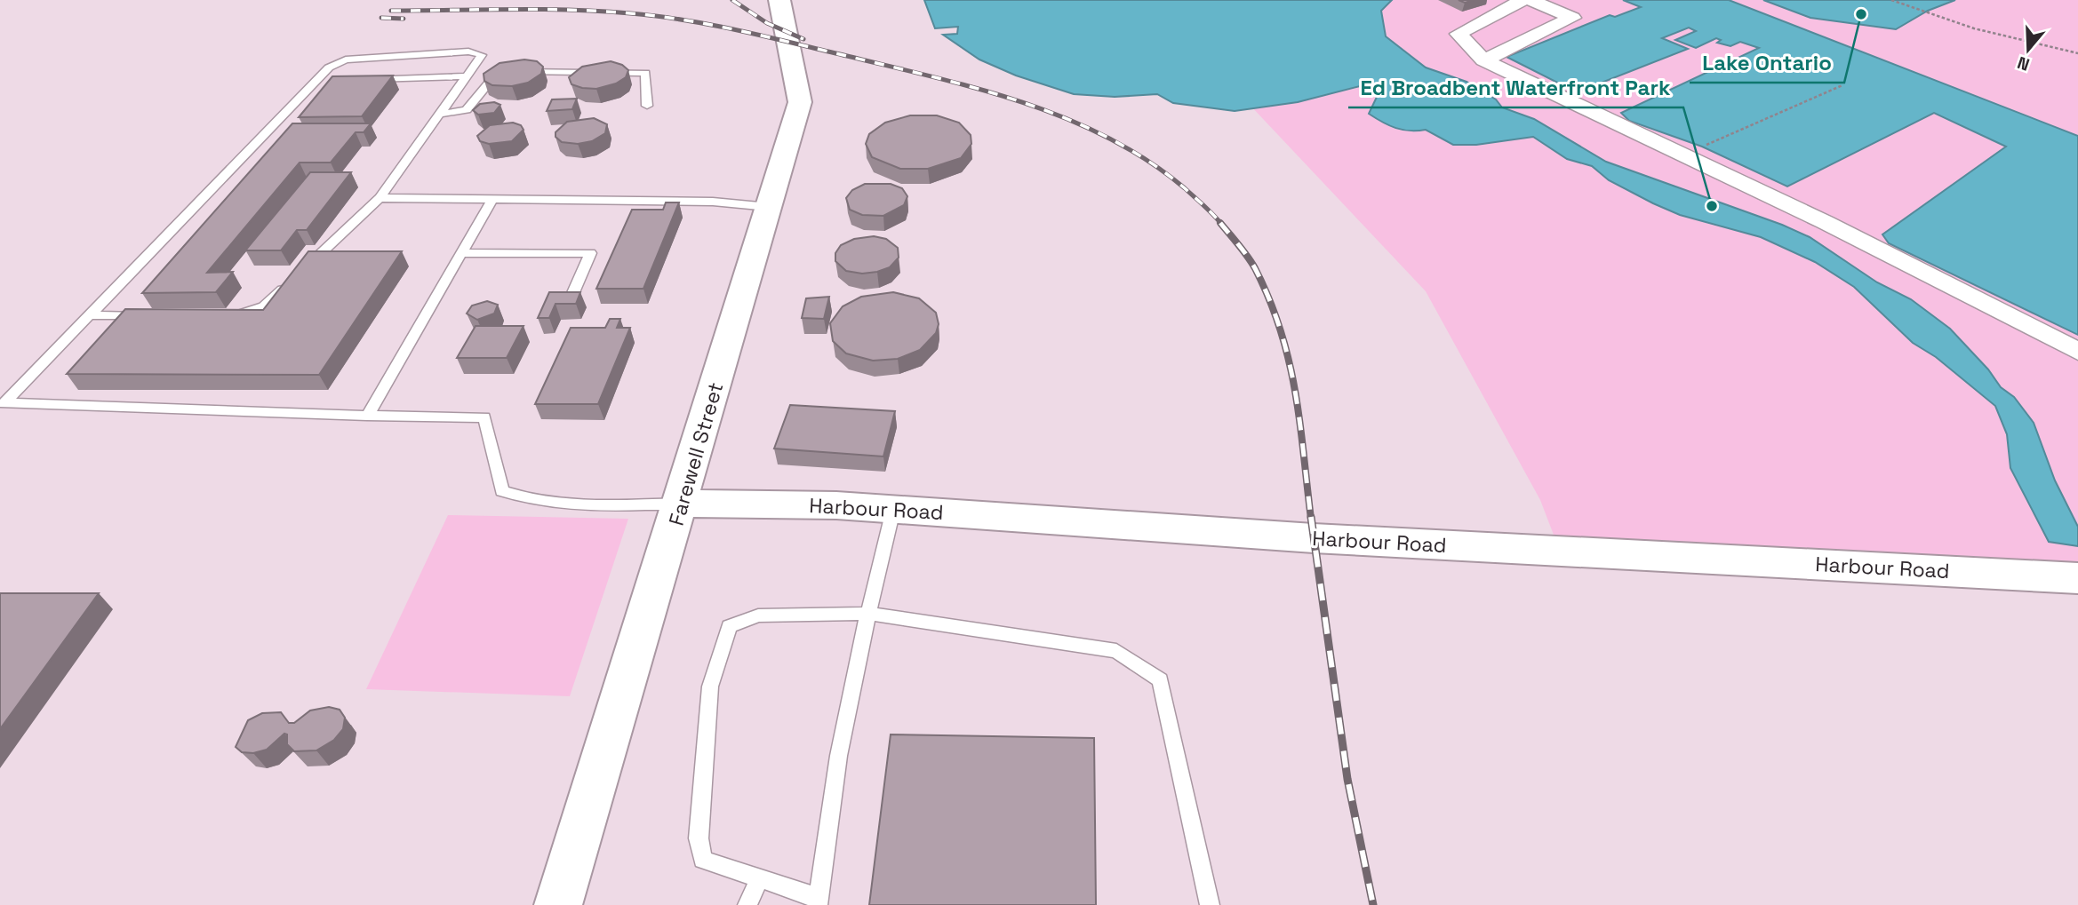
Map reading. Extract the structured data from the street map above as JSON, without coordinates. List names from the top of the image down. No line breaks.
{"streets":{"street":["Farewell Street","Harbour Road"]},"crossings":[["Farewell Street","Harbour Road"]],"places":["Lake Ontario","Ed Broadbent Waterfront Park"],"north":"bottom"}
